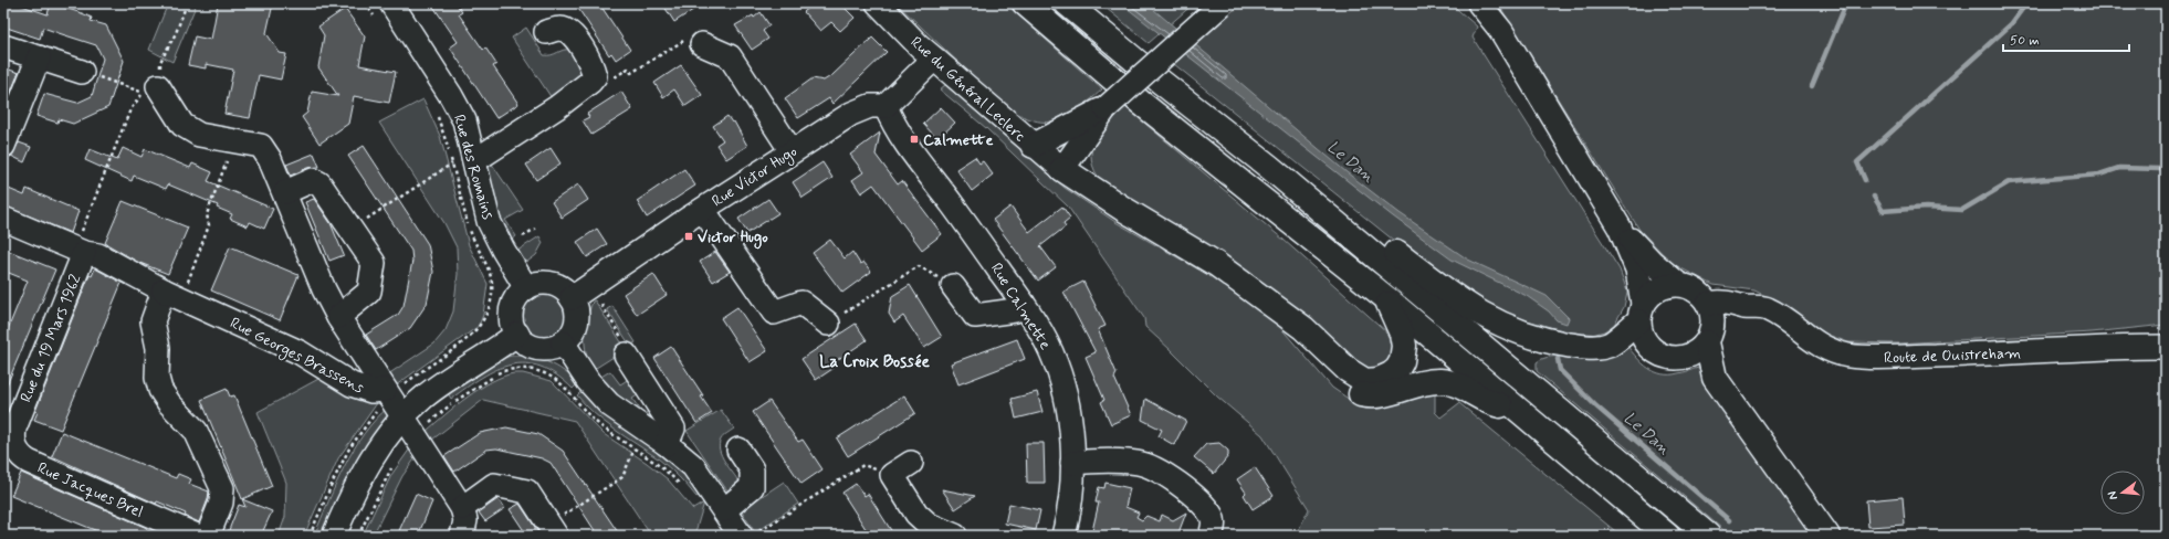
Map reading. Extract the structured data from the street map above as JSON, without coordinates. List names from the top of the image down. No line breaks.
{"streets":{"street":["Rue du Général Leclerc","Rue des Romains","Rue Victor Hugo","Rue Calmette","Rue du 19 Mars 1962","Rue Georges Brassens","Route de Ouistreham","Rue Jacques Brel"]},"crossings":[["Rue des Romains","Rue Victor Hugo"],["Rue Victor Hugo","Rue Calmette"],["Rue du 19 Mars 1962","Rue Georges Brassens"],["Rue du 19 Mars 1962","Rue Jacques Brel"]],"districts":["La Croix Bossée"],"water":["Le Dan"],"places":{"transit":["Calmette","Victor Hugo"]},"scale_bar":"50 m","north":"left"}
